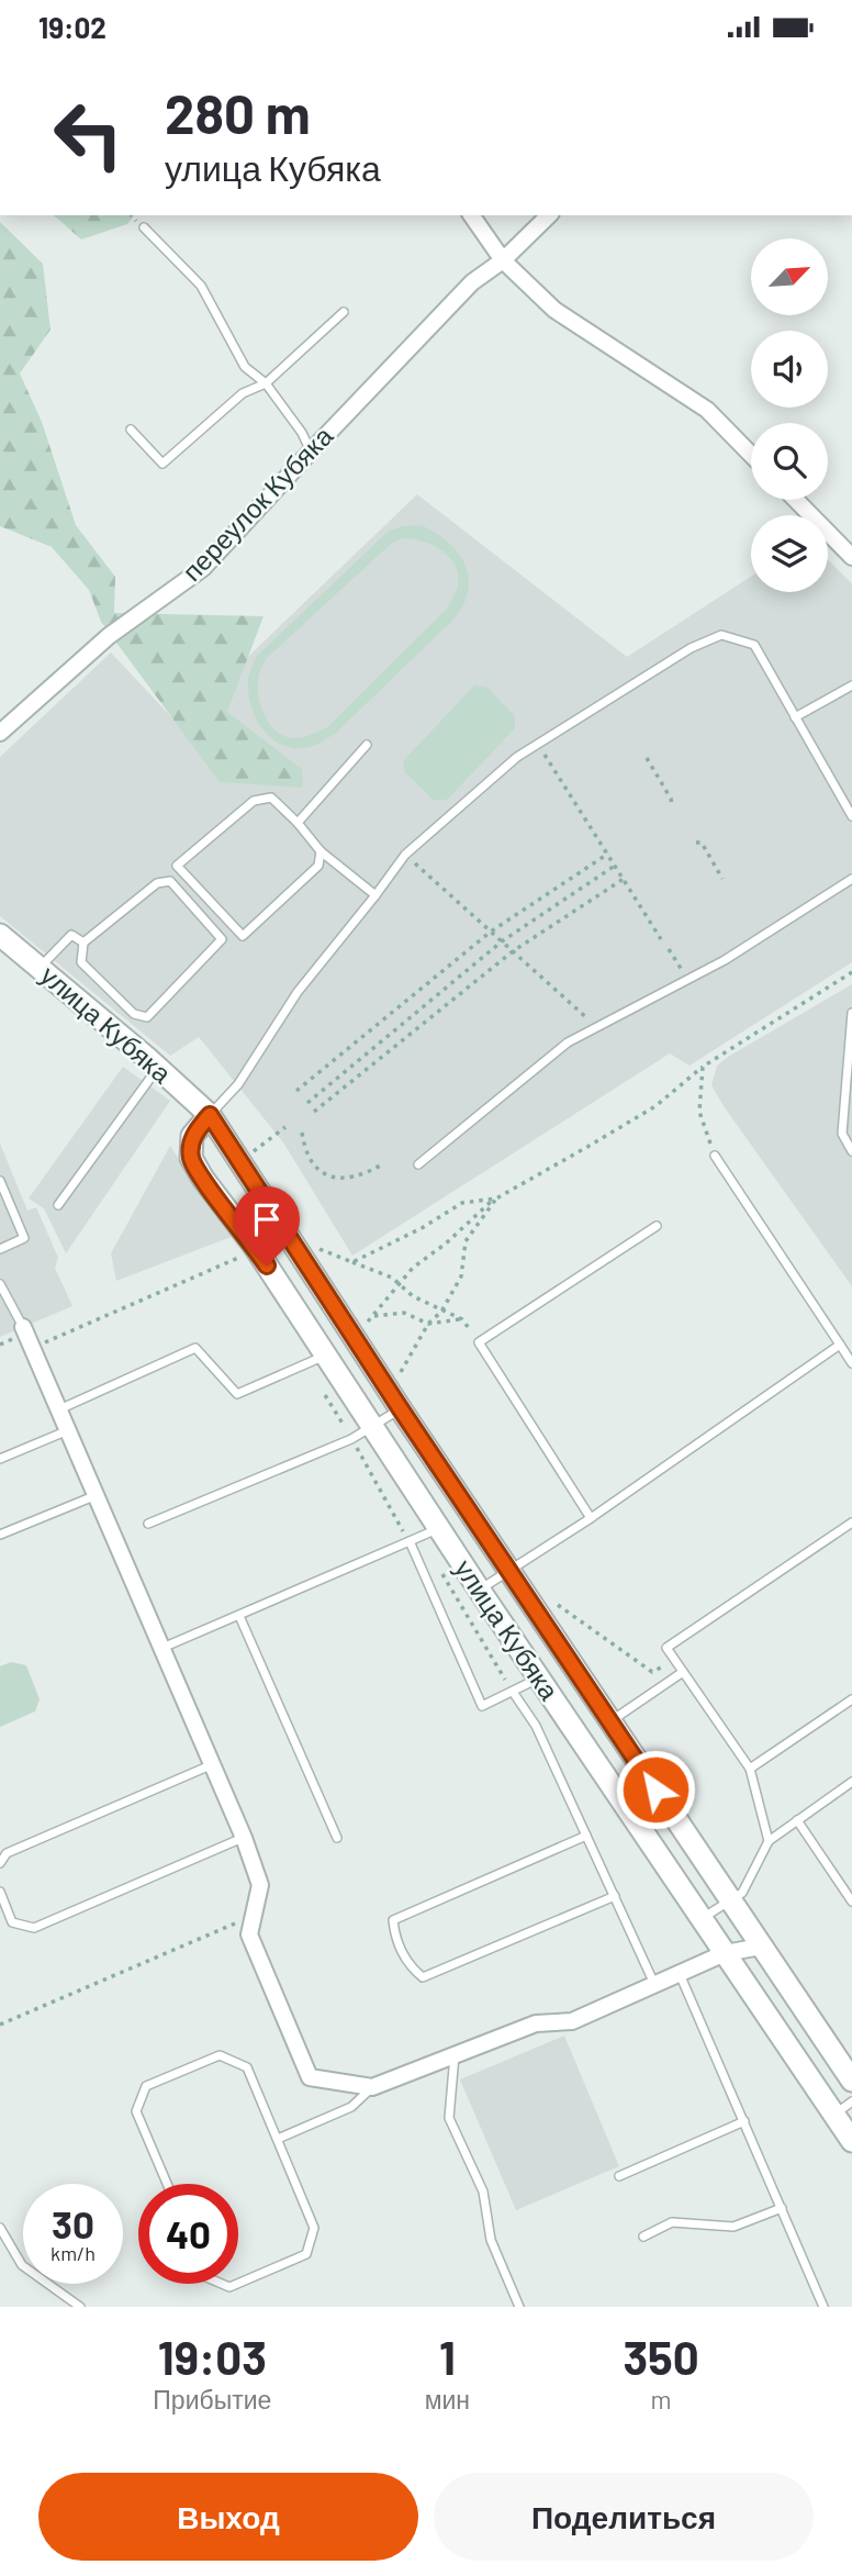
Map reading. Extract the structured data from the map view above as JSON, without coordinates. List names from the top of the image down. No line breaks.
{"streets":{"street":["переулок Кубяка","улица Кубяка"]},"north":"top right","page":{"status":"19:02","turn":["280 m","улица Кубяка"],"speed":"30 km/h","limit":"40","eta":["19:03","Прибытие","1","мин","350","m"],"buttons":["Выход","Поделиться"]}}
